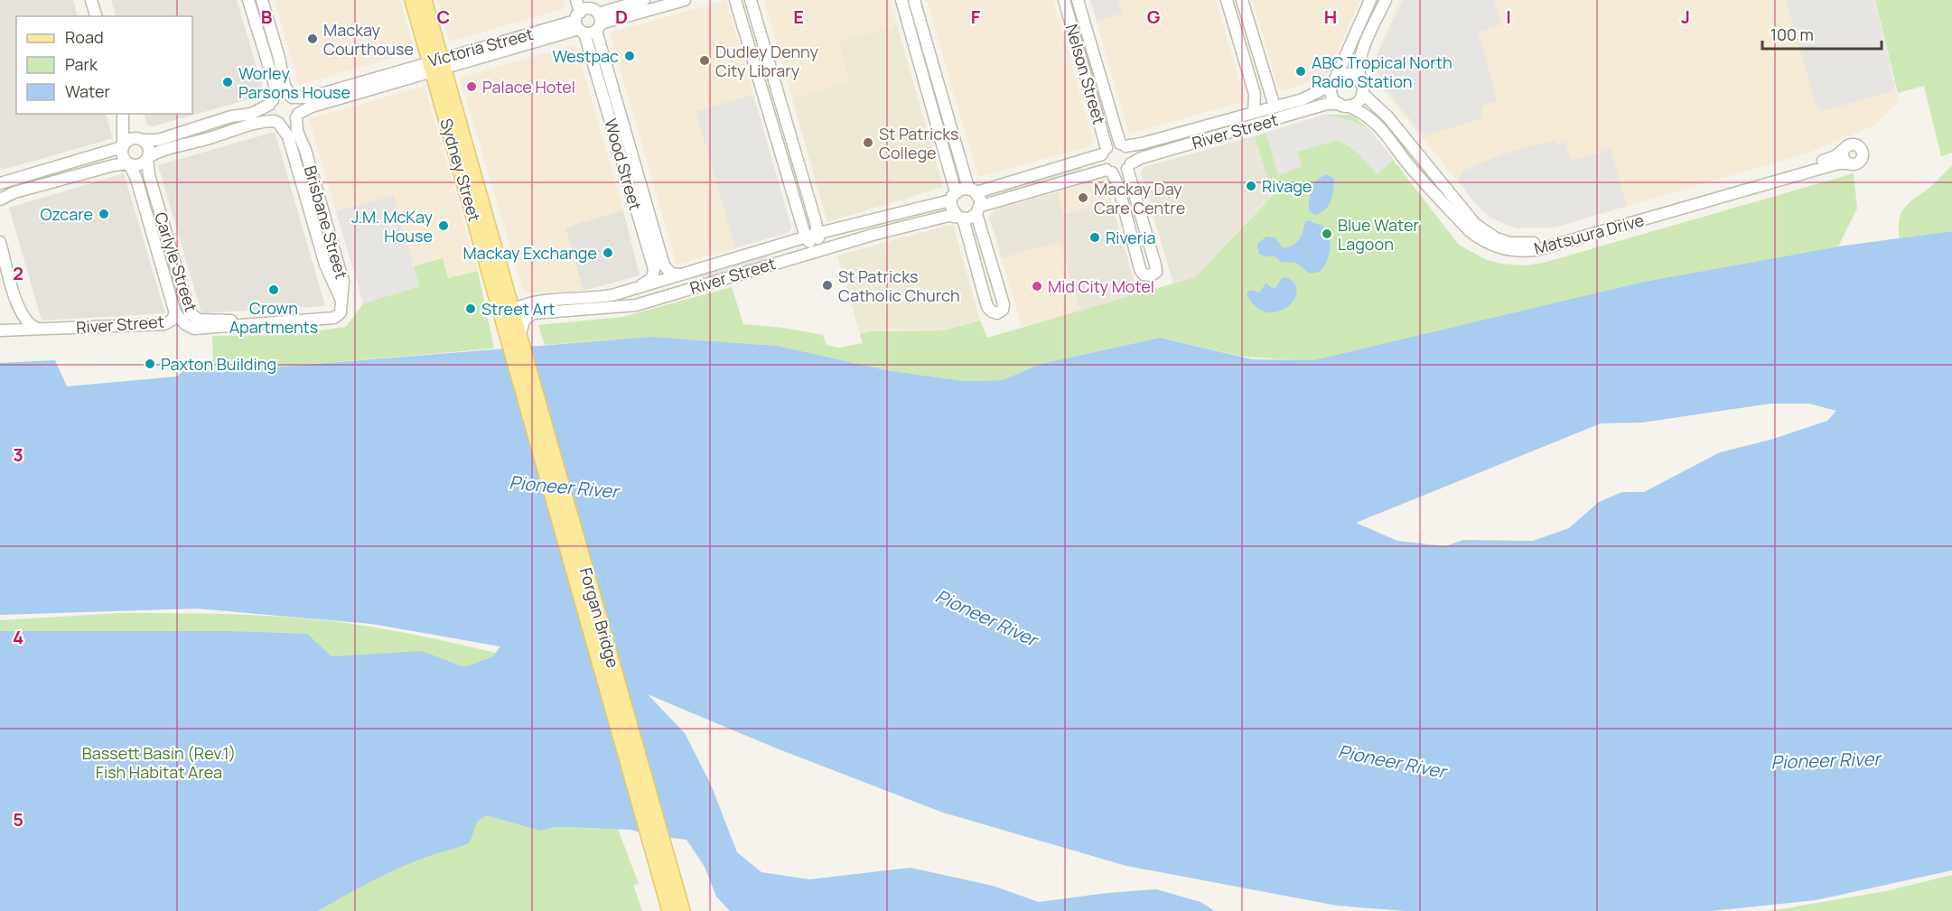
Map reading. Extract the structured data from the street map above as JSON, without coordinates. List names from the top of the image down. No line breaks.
{"streets":{"main road":["Sydney Street","Forgan Bridge"],"street":["Victoria Street","Nelson Street","River Street","Wood Street","Brisbane Street","Matsuura Drive","Carlyle Street"]},"crossings":[["Victoria Street","Wood Street"],["Victoria Street","Sydney Street"],["Victoria Street","Brisbane Street"],["Nelson Street","River Street"],["River Street","Wood Street"],["River Street","Sydney Street"],["River Street","Brisbane Street"],["River Street","Matsuura Drive"],["River Street","Carlyle Street"],["River Street","Forgan Bridge"],["Sydney Street","Forgan Bridge"]],"water":["Pioneer River"],"parks":["Bassett Basin (Rev.1) Fish Habitat Area"],"places":["Mackay Courthouse","Westpac","Dudley Denny City Library","ABC Tropical North Radio Station","Worley Parsons House","Palace Hotel","St Patricks College","Rivage","Mackay Day Care Centre","Ozcare","J.M. McKay House","Blue Water Lagoon","Riveria","Mackay Exchange","St Patricks Catholic Church","Mid City Motel","Crown Apartments","Street Art","Paxton Building"],"legend":["Road","Park","Water"],"scale_bar":"100 m","grid":{"columns":["B","C","D","E","F","G","H","I","J"],"rows":["2","3","4","5"]}}
